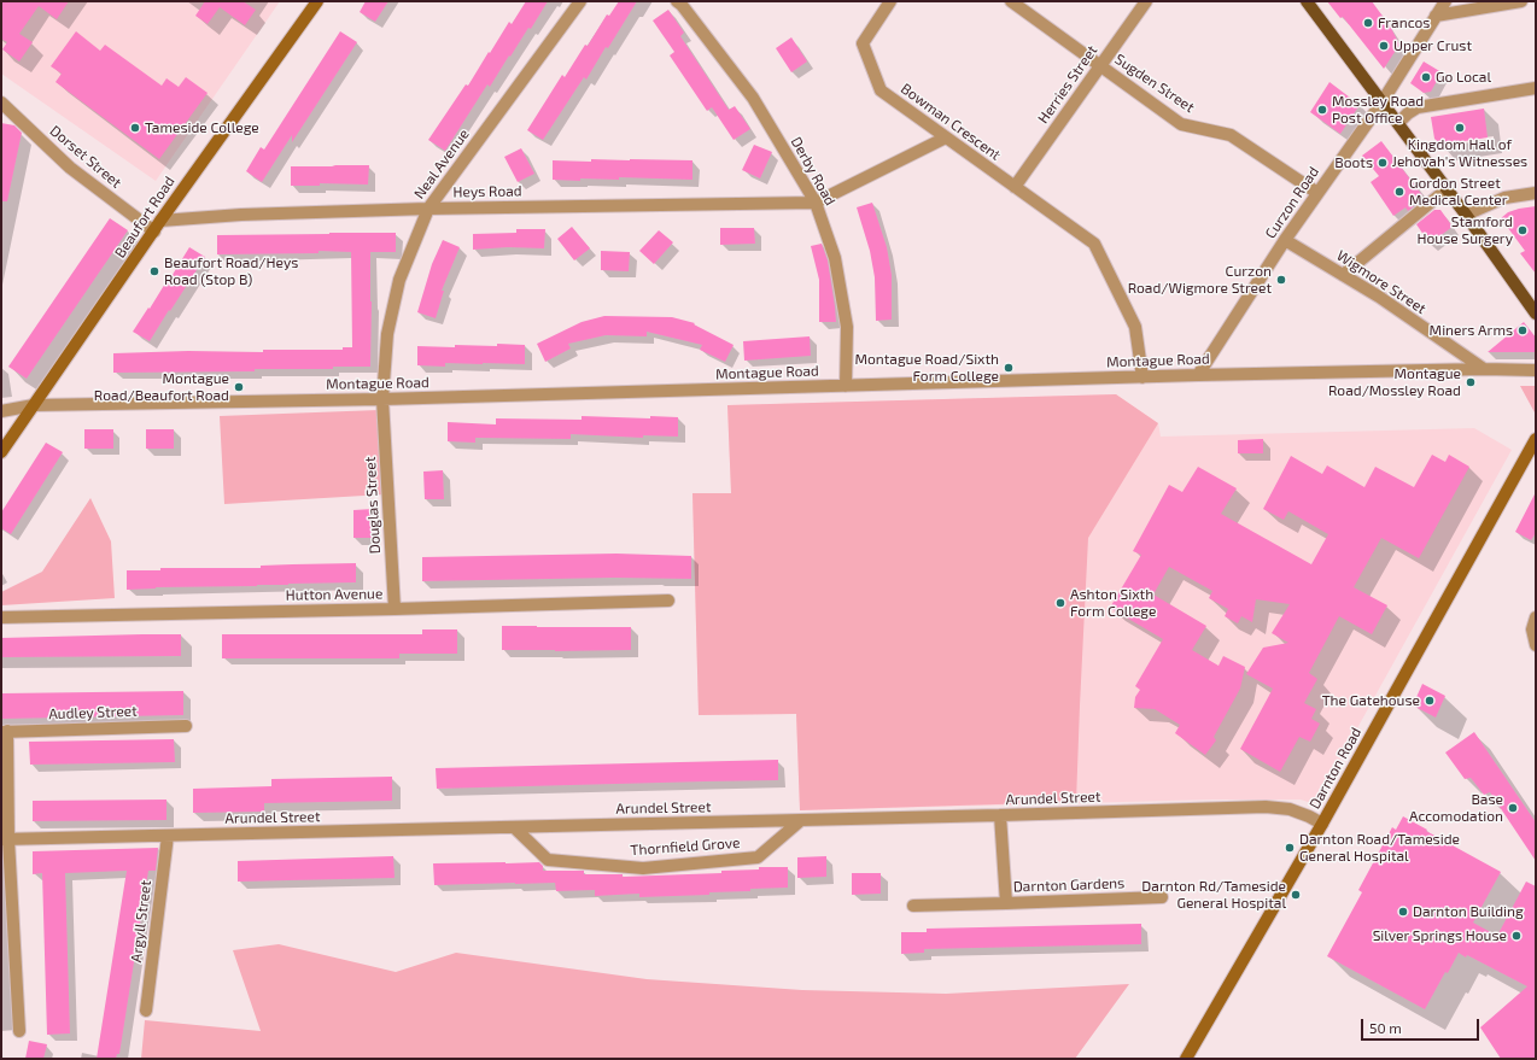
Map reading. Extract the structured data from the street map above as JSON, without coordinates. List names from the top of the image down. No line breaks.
{"streets":{"street":["Sugden Street","Herries Street","Bowman Crescent","Dorset Street","Neal Avenue","Derby Road","Heys Road","Curzon Road","Beaufort Road","Wigmore Street","Montague Road","Douglas Street","Hutton Avenue","Audley Street","Darnton Road","Arundel Street","Thornfield Grove","Darnton Gardens","Argyll Street"]},"crossings":[["Sugden Street","Herries Street"],["Sugden Street","Curzon Road"],["Herries Street","Bowman Crescent"],["Bowman Crescent","Montague Road"],["Dorset Street","Heys Road"],["Dorset Street","Beaufort Road"],["Neal Avenue","Heys Road"],["Neal Avenue","Montague Road"],["Neal Avenue","Douglas Street"],["Derby Road","Heys Road"],["Derby Road","Montague Road"],["Heys Road","Beaufort Road"],["Curzon Road","Wigmore Street"],["Curzon Road","Montague Road"],["Beaufort Road","Montague Road"],["Wigmore Street","Montague Road"],["Montague Road","Douglas Street"],["Douglas Street","Hutton Avenue"],["Darnton Road","Arundel Street"],["Arundel Street","Thornfield Grove"],["Arundel Street","Darnton Gardens"],["Arundel Street","Argyll Street"]],"places":["Francos","Upper Crust","Go Local","Mossley Road Post Office","Tameside College","Kingdom Hall of Jehovah's Witnesses","Boots","Gordon Street Medical Center","Stamford House Surgery","Beaufort Road/Heys Road (Stop B)","Curzon Road/Wigmore Street","Miners Arms","Montague Road/Sixth Form College","Montague Road/Mossley Road","Montague Road/Beaufort Road","Ashton Sixth Form College","The Gatehouse","Base Accomodation","Darnton Road/Tameside General Hospital","Darnton Rd/Tameside General Hospital","Darnton Building","Silver Springs House"],"scale_bar":"50 m"}
